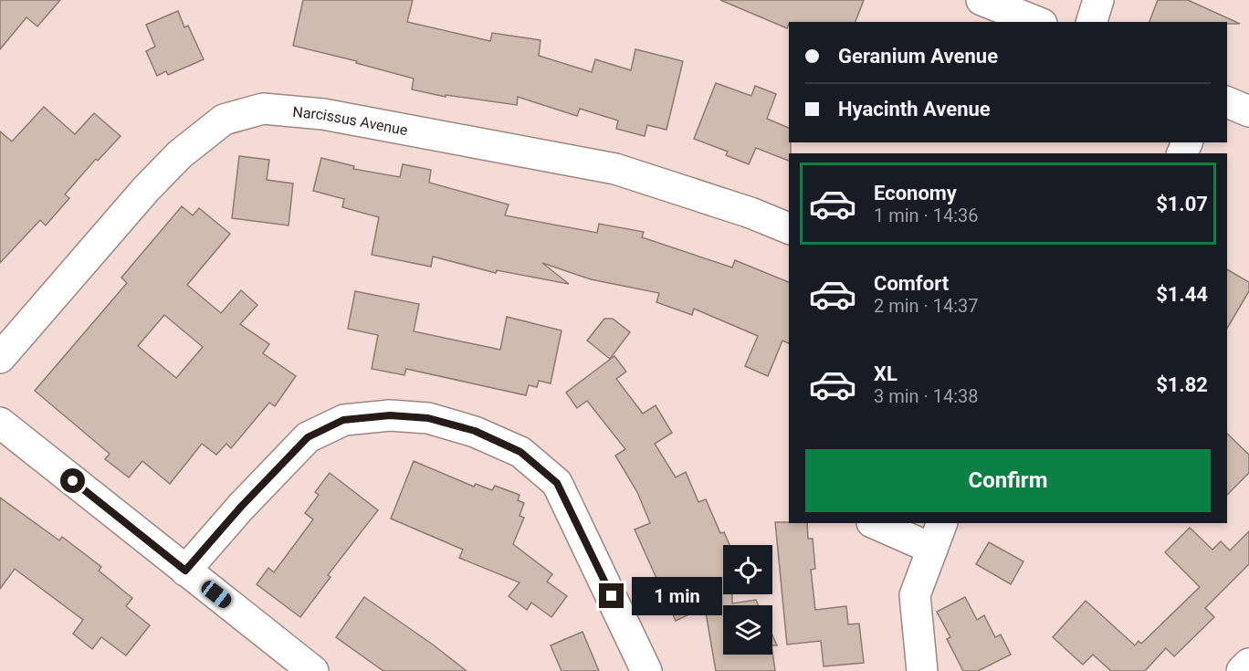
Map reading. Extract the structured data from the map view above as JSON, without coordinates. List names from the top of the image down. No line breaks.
{"streets":{"street":["Narcissus Avenue"]},"page":{"banner":["Geranium Avenue","Hyacinth Avenue"],"list":[{"name":"Economy","note":"1 min · 14:36","value":"$1.07"},{"name":"Comfort","note":"2 min · 14:37","value":"$1.44"},{"name":"XL","note":"3 min · 14:38","value":"$1.82"}],"buttons":"Confirm","bubble":"1 min"}}
